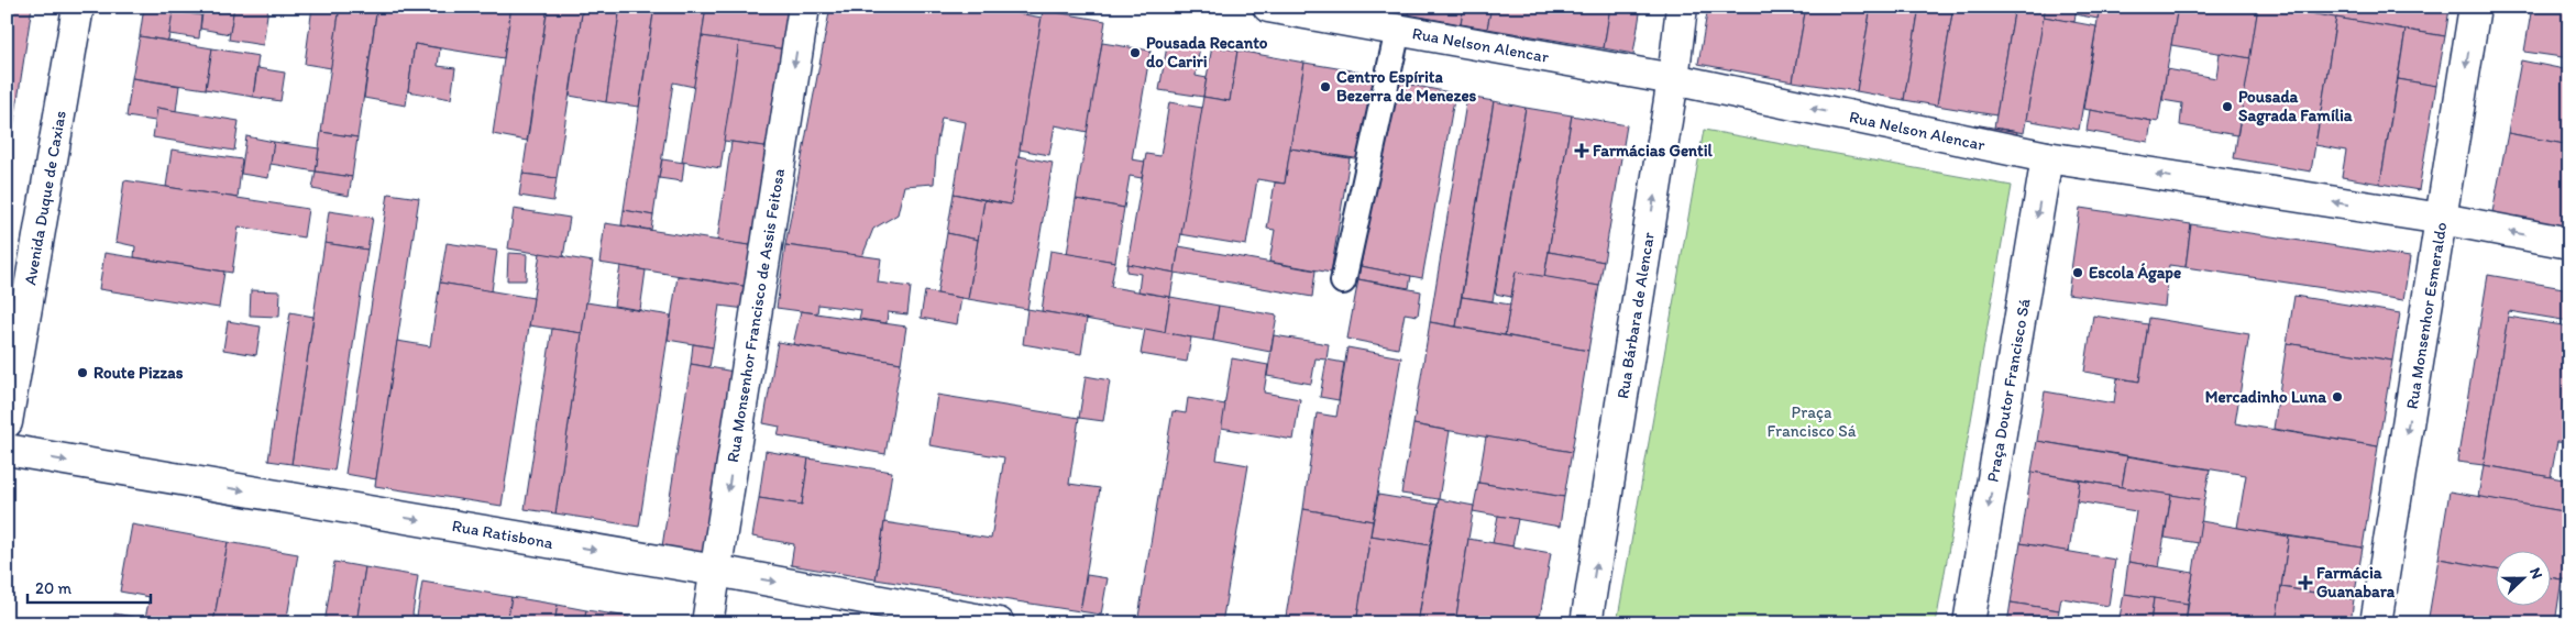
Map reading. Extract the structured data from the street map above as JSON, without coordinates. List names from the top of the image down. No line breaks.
{"streets":{"street":["Rua Nelson Alencar","Avenida Duque de Caxias","Rua Monsenhor Francisco de Assis Feitosa","Rua Bárbara de Alencar","Rua Monsenhor Esmeraldo","Praça Doutor Francisco Sá","Rua Ratisbona"]},"crossings":[["Rua Nelson Alencar","Rua Bárbara de Alencar"],["Rua Nelson Alencar","Rua Monsenhor Esmeraldo"],["Rua Nelson Alencar","Praça Doutor Francisco Sá"],["Rua Monsenhor Francisco de Assis Feitosa","Rua Ratisbona"]],"one_way":["Rua Nelson Alencar","Rua Monsenhor Francisco de Assis Feitosa","Rua Bárbara de Alencar","Rua Monsenhor Esmeraldo","Praça Doutor Francisco Sá","Rua Ratisbona"],"parks":["Praça Francisco Sá"],"places":{"other":["Pousada Recanto do Cariri","Centro Espírita Bezerra de Menezes","Pousada Sagrada Família","Escola Ágape","Route Pizzas","Mercadinho Luna"],"health":["Farmácias Gentil","Farmácia Guanabara"]},"scale_bar":"20 m","north":"right"}
